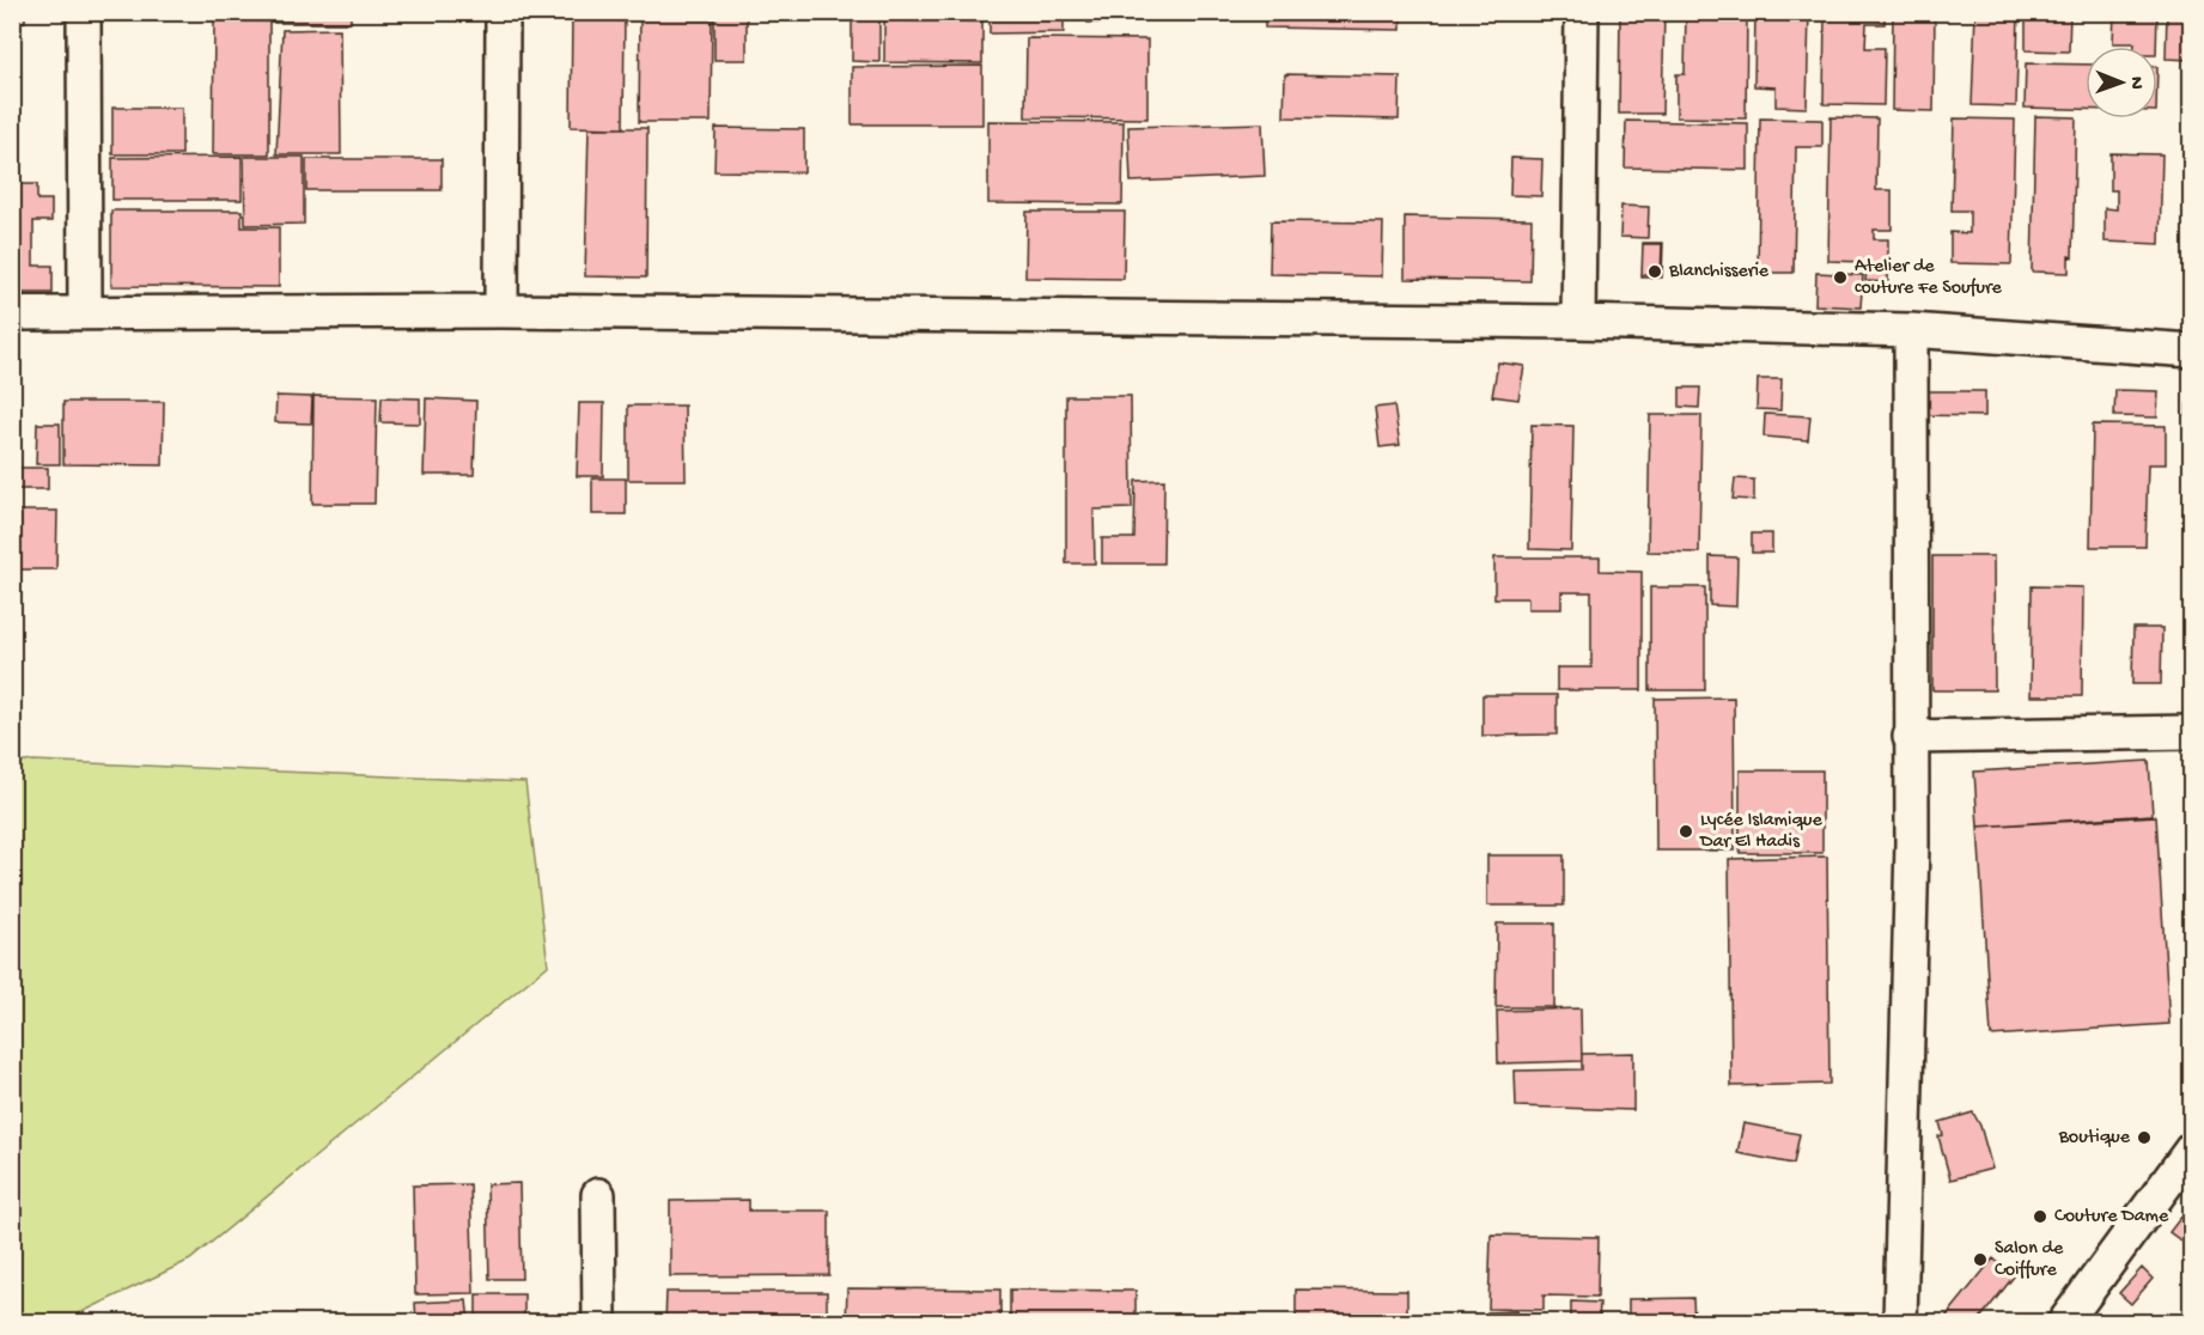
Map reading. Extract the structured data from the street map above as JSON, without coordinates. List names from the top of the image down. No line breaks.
{"places":["Blanchisserie","Atelier de couture Fe Soufure","Lycée Islamique Dar El Hadis","Boutique","Couture Dame","Salon de Coiffure"],"north":"right"}
